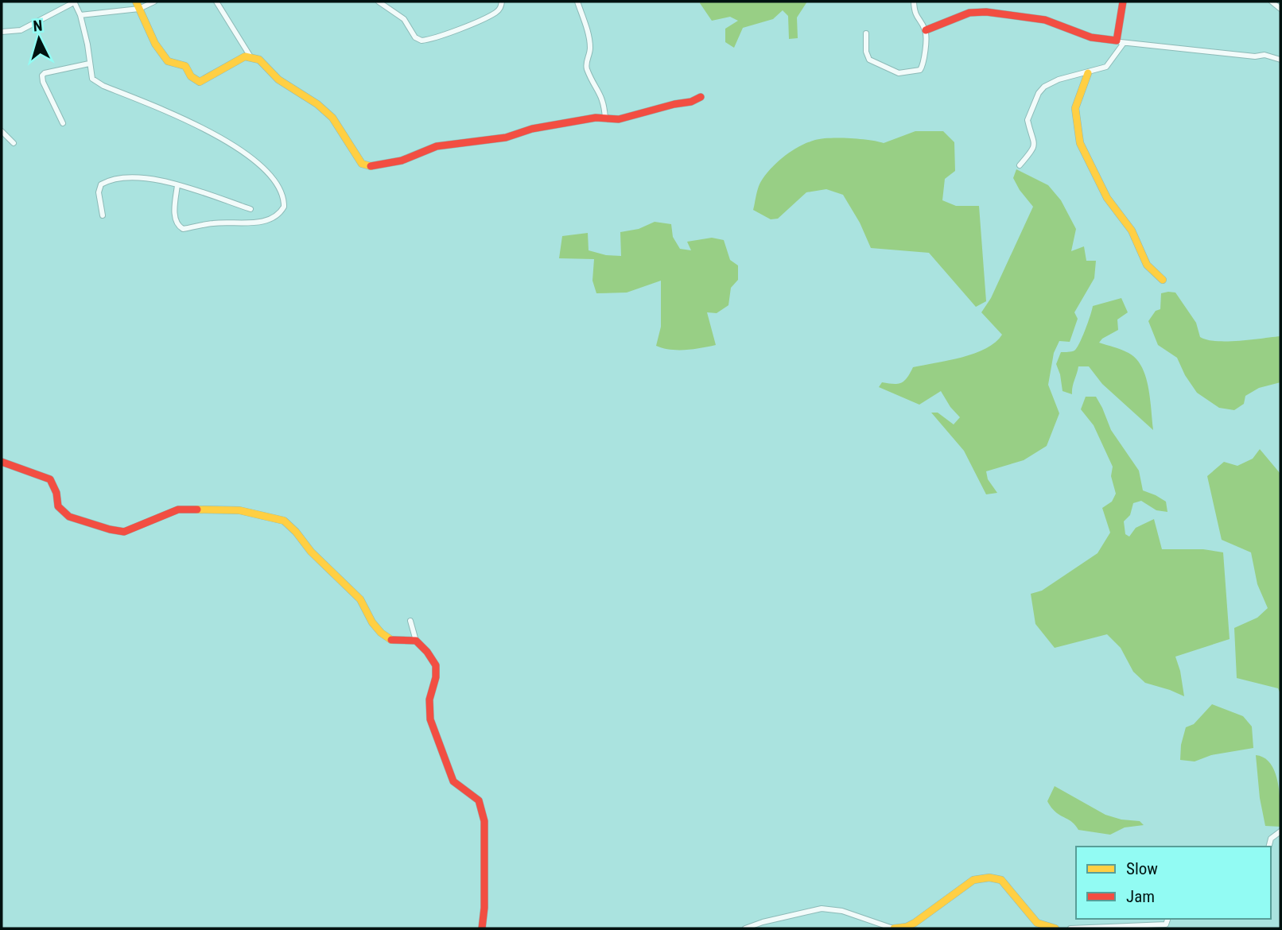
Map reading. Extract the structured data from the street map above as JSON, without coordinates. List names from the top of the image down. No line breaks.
{"legend":["Slow","Jam"],"north":"top"}
